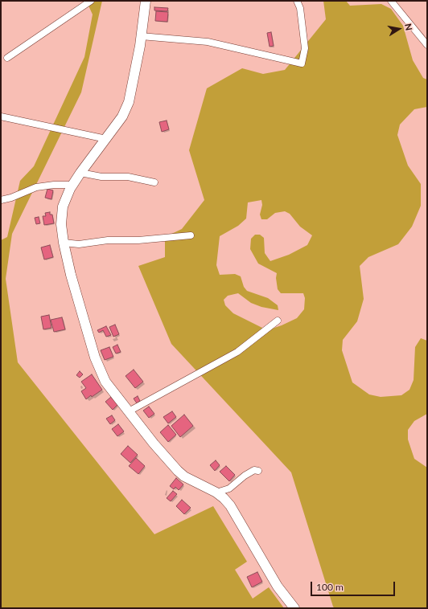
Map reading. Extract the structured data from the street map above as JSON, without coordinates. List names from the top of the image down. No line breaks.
{"scale_bar":"100 m","north":"right"}
